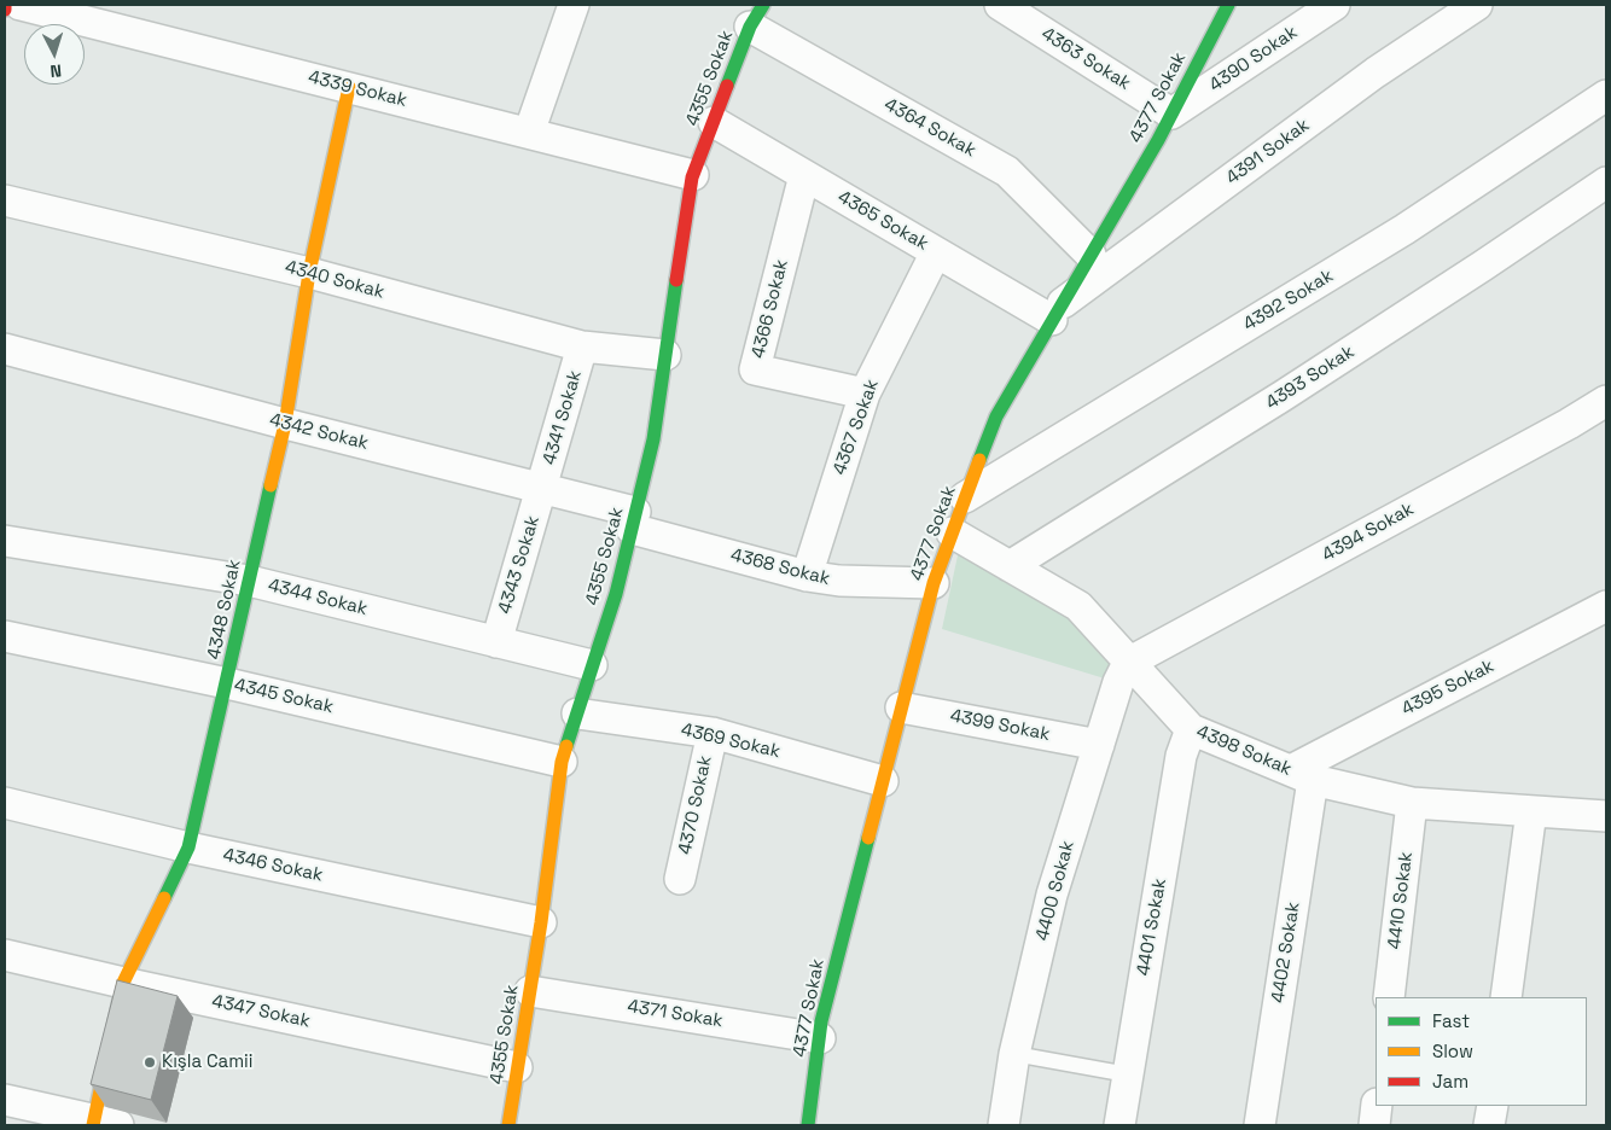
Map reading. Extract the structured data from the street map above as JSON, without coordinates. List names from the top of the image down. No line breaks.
{"streets":{"street":["4363 Sokak","4390 Sokak","4355 Sokak","4339 Sokak","4377 Sokak","4364 Sokak","4391 Sokak","4365 Sokak","4340 Sokak","4392 Sokak","4366 Sokak","4393 Sokak","4341 Sokak","4367 Sokak","4342 Sokak","4394 Sokak","4343 Sokak","4368 Sokak","4344 Sokak","4348 Sokak","4395 Sokak","4345 Sokak","4399 Sokak","4369 Sokak","4398 Sokak","4370 Sokak","4346 Sokak","4400 Sokak","4410 Sokak","4401 Sokak","4402 Sokak","4347 Sokak","4371 Sokak"]},"crossings":[["4363 Sokak","4390 Sokak"],["4363 Sokak","4377 Sokak"],["4390 Sokak","4377 Sokak"],["4355 Sokak","4339 Sokak"],["4355 Sokak","4364 Sokak"],["4355 Sokak","4365 Sokak"],["4355 Sokak","4340 Sokak"],["4355 Sokak","4342 Sokak"],["4355 Sokak","4368 Sokak"],["4355 Sokak","4344 Sokak"],["4355 Sokak","4345 Sokak"],["4355 Sokak","4369 Sokak"],["4355 Sokak","4346 Sokak"],["4355 Sokak","4347 Sokak"],["4355 Sokak","4371 Sokak"],["4339 Sokak","4348 Sokak"],["4377 Sokak","4364 Sokak"],["4377 Sokak","4391 Sokak"],["4377 Sokak","4365 Sokak"],["4377 Sokak","4392 Sokak"],["4377 Sokak","4368 Sokak"],["4377 Sokak","4399 Sokak"],["4377 Sokak","4369 Sokak"],["4377 Sokak","4398 Sokak"],["4377 Sokak","4371 Sokak"],["4391 Sokak","4365 Sokak"],["4365 Sokak","4366 Sokak"],["4365 Sokak","4367 Sokak"],["4340 Sokak","4341 Sokak"],["4340 Sokak","4348 Sokak"],["4366 Sokak","4367 Sokak"],["4393 Sokak","4398 Sokak"],["4341 Sokak","4342 Sokak"],["4341 Sokak","4343 Sokak"],["4367 Sokak","4368 Sokak"],["4342 Sokak","4343 Sokak"],["4342 Sokak","4368 Sokak"],["4342 Sokak","4348 Sokak"],["4394 Sokak","4398 Sokak"],["4394 Sokak","4400 Sokak"],["4343 Sokak","4344 Sokak"],["4344 Sokak","4348 Sokak"],["4348 Sokak","4345 Sokak"],["4348 Sokak","4346 Sokak"],["4348 Sokak","4347 Sokak"],["4395 Sokak","4398 Sokak"],["4395 Sokak","4402 Sokak"],["4399 Sokak","4400 Sokak"],["4369 Sokak","4370 Sokak"],["4398 Sokak","4400 Sokak"],["4398 Sokak","4410 Sokak"],["4398 Sokak","4401 Sokak"],["4398 Sokak","4402 Sokak"]],"places":["Kışla Camii"],"legend":["Fast","Slow","Jam"],"north":"bottom"}
